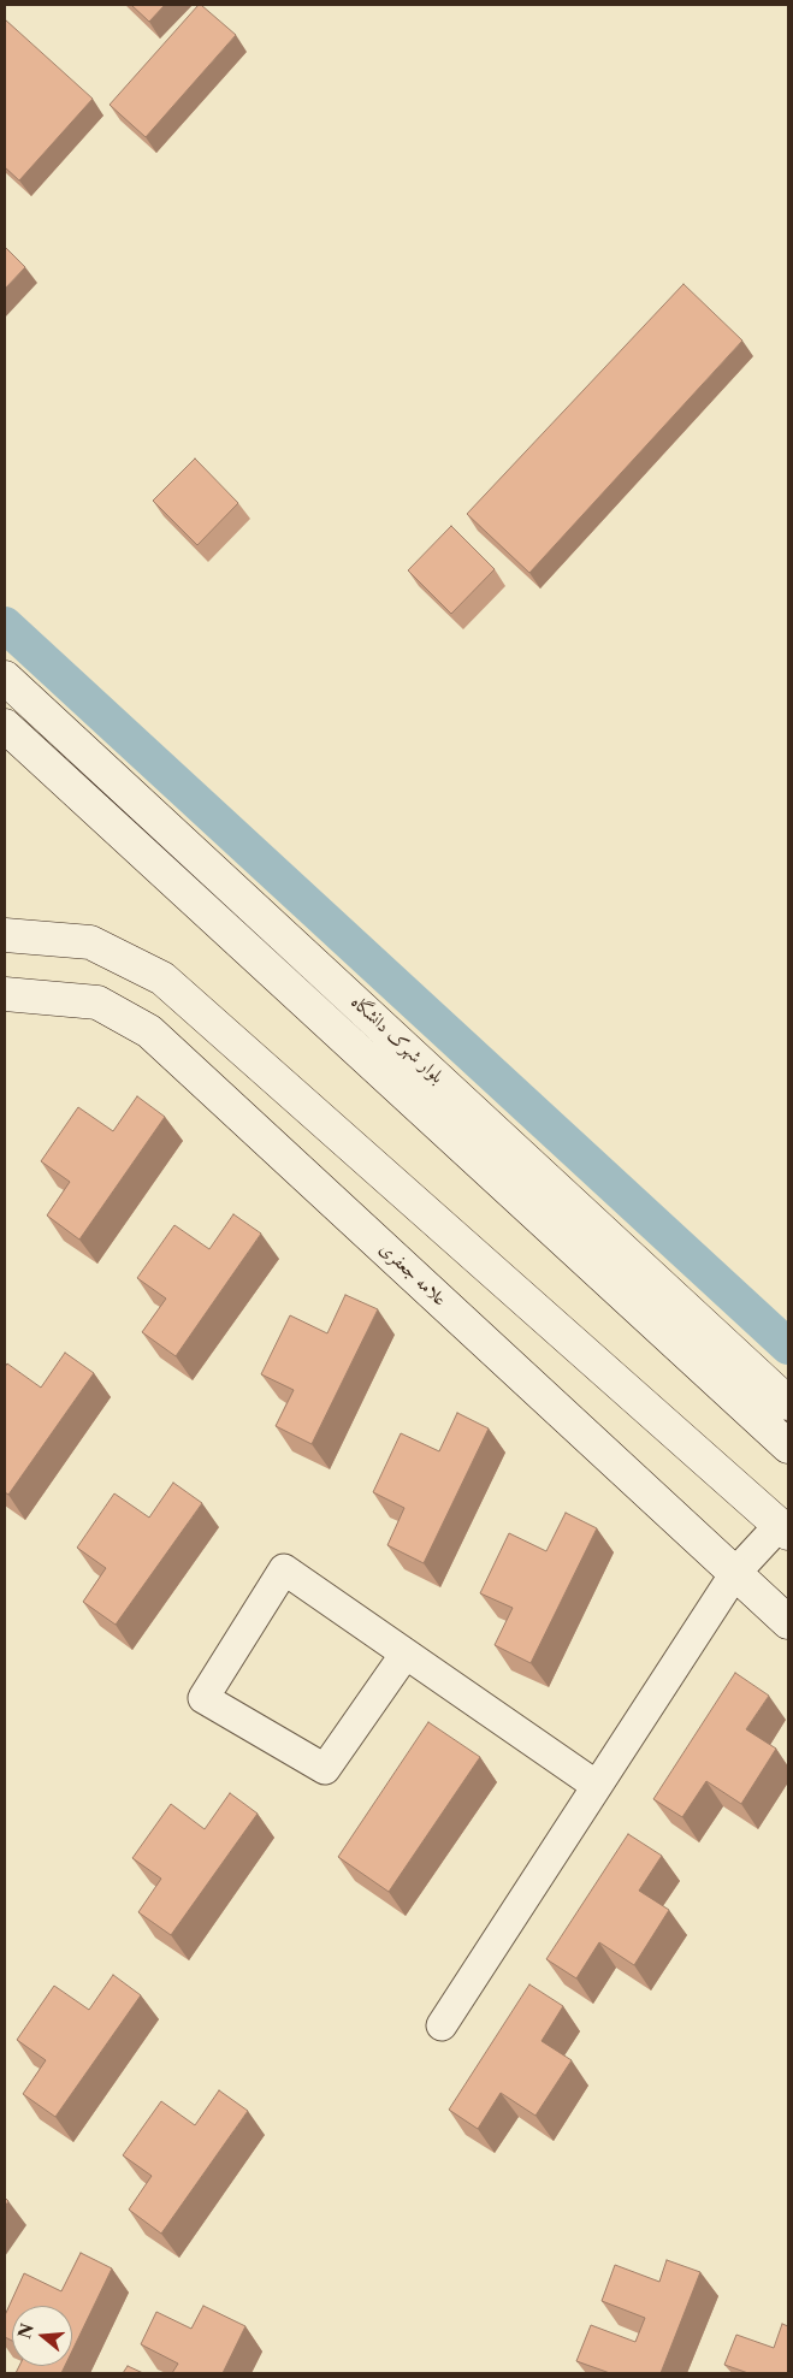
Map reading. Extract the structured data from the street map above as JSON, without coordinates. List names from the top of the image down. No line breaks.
{"streets":{"street":["بلوار شهرک دانشگاه","علامه جعفری"]},"north":"left"}
